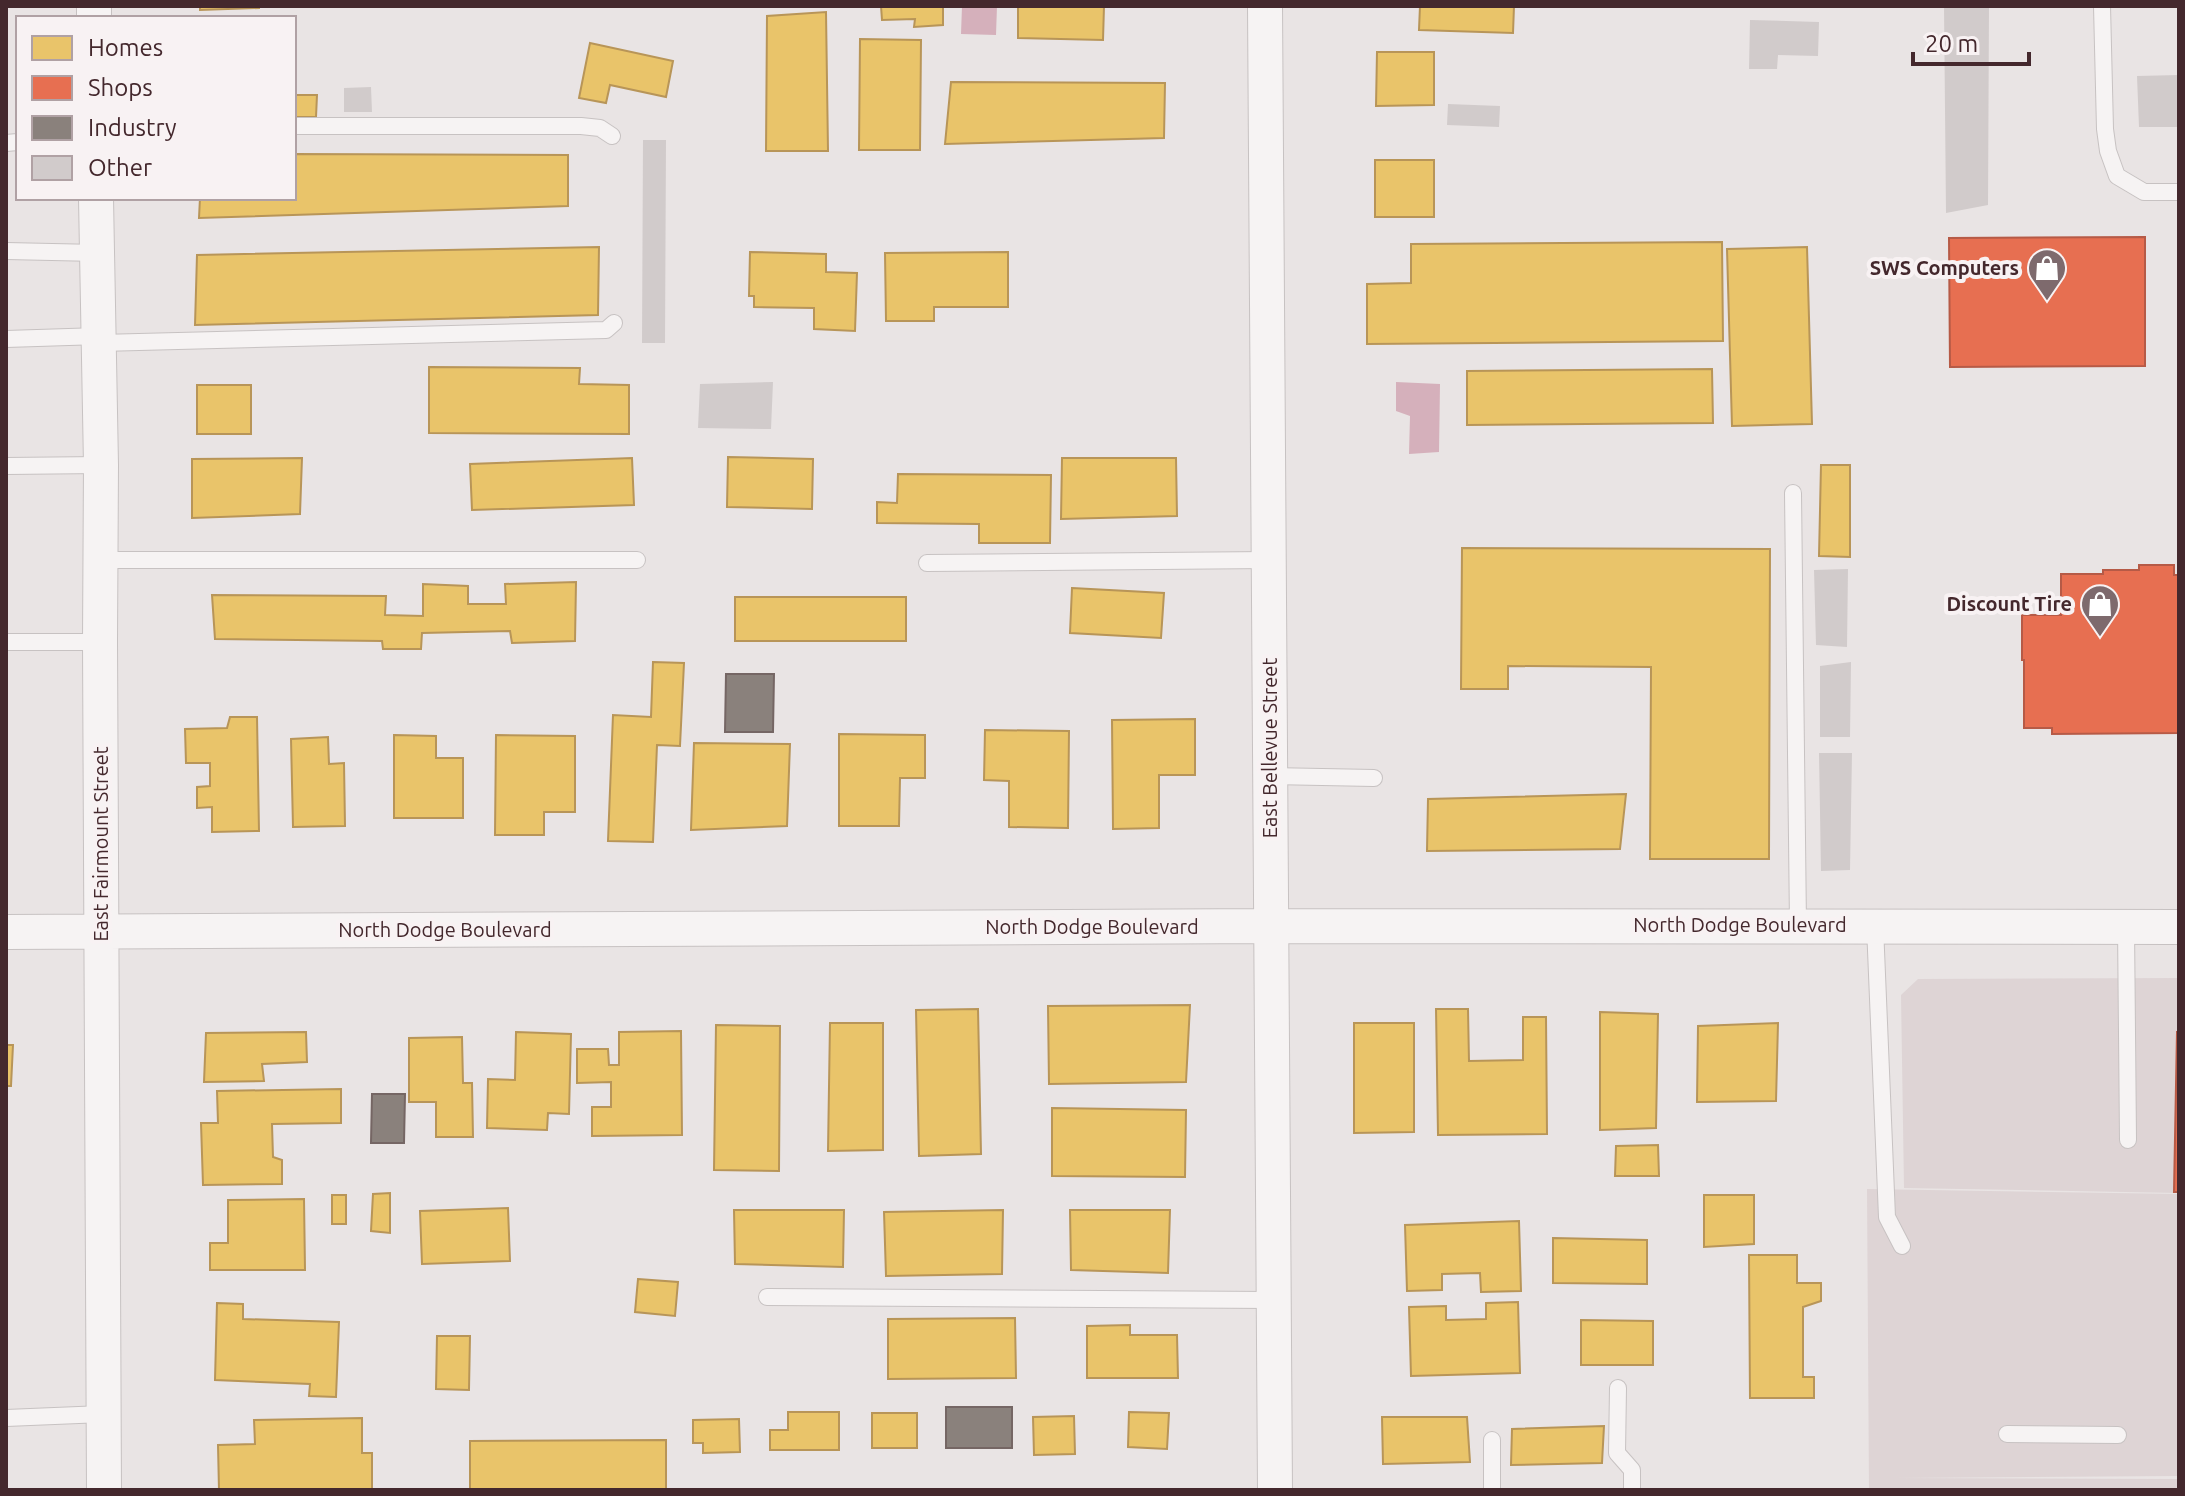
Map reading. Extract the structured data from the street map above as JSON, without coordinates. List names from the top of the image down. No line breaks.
{"streets":{"street":["East Bellevue Street","East Fairmount Street","North Dodge Boulevard"]},"crossings":[["East Bellevue Street","North Dodge Boulevard"],["East Fairmount Street","North Dodge Boulevard"]],"places":{"shop":["SWS Computers","Discount Tire"]},"legend":["Homes","Shops","Industry","Other"],"scale_bar":"20 m"}
